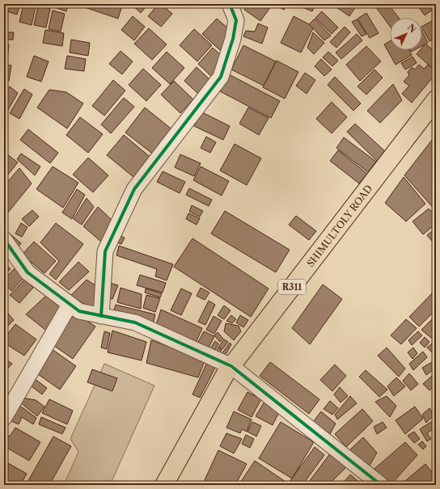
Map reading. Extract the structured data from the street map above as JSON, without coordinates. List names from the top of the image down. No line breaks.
{"streets":{"main road":["SHIMULTOLY ROAD","R311"]},"north":"top right"}
